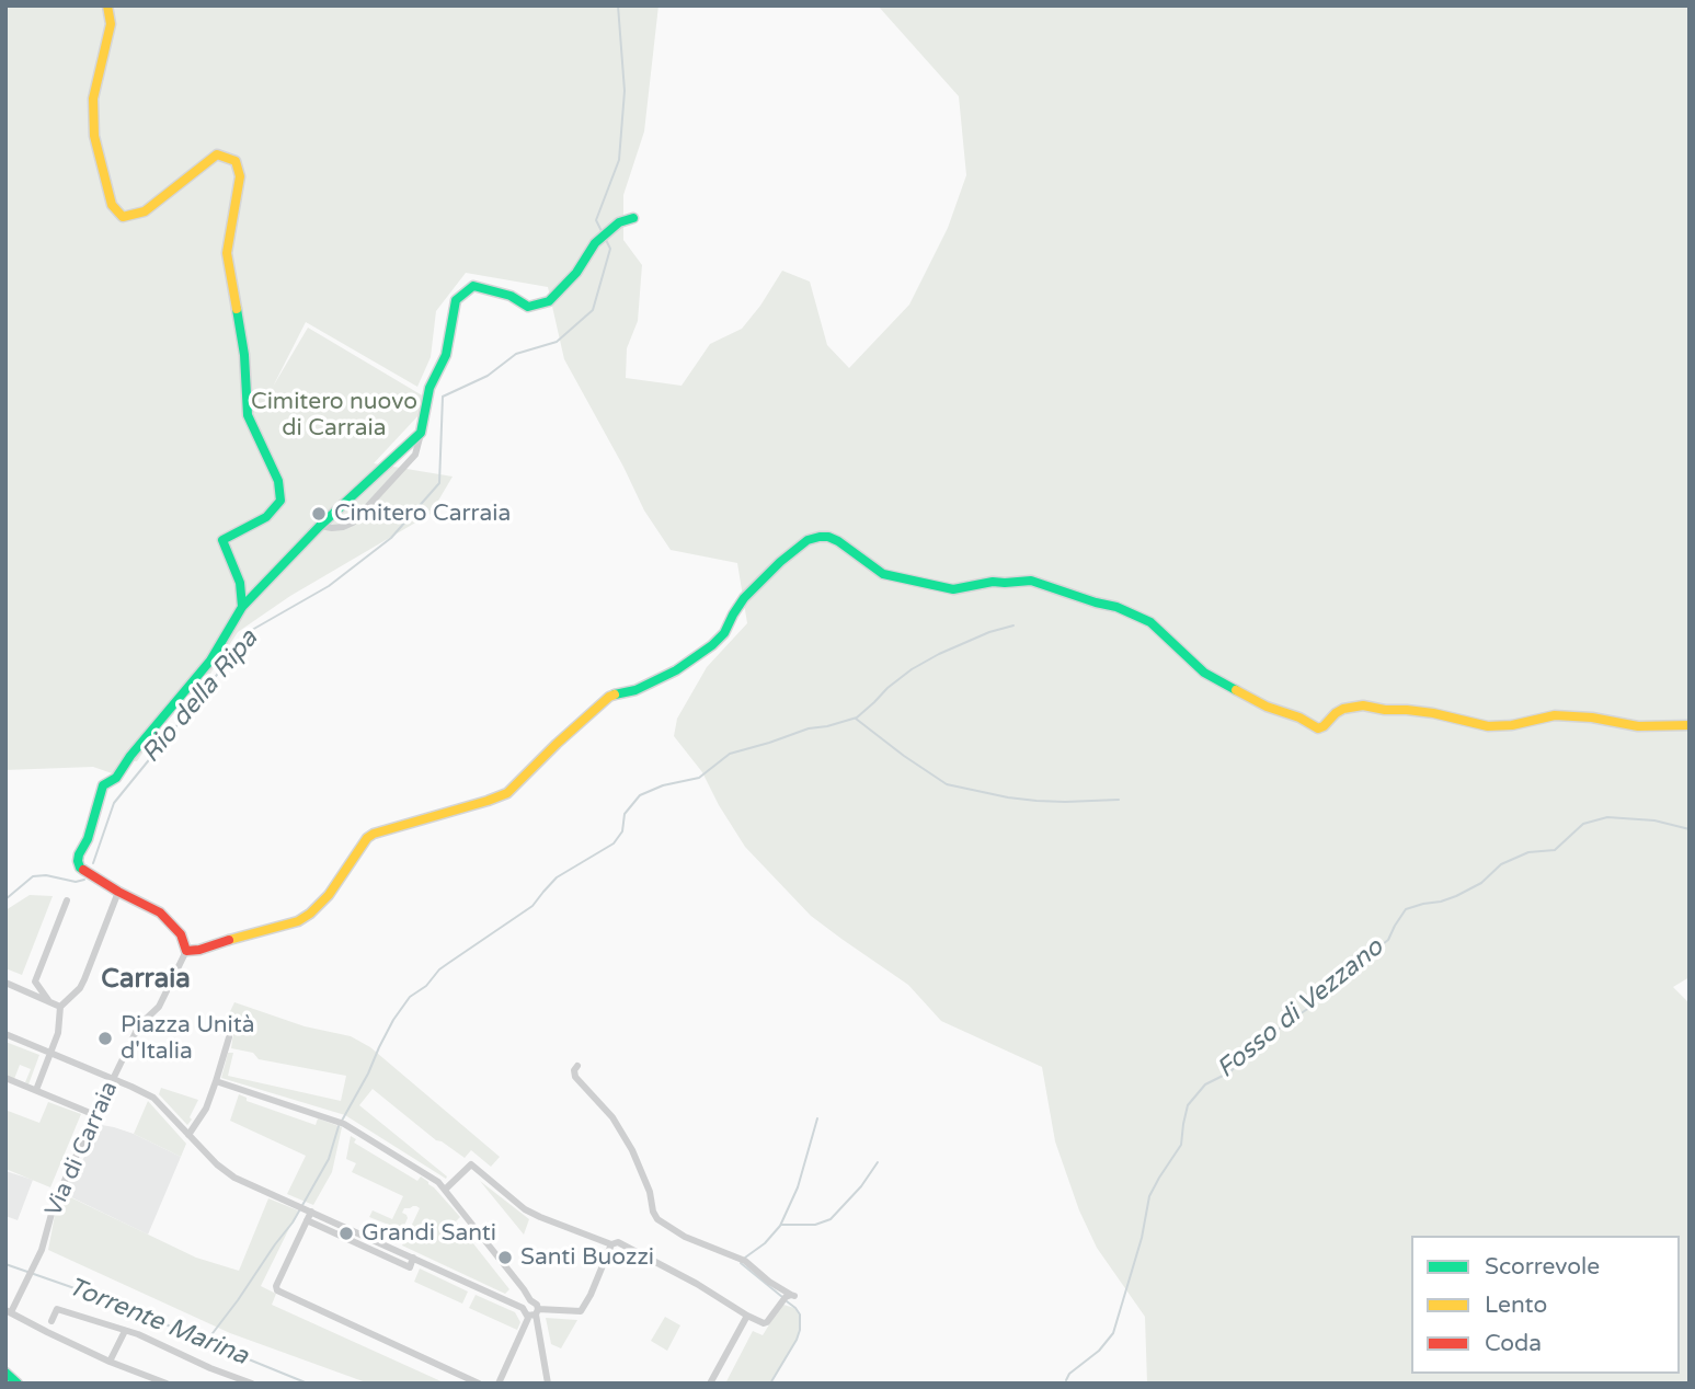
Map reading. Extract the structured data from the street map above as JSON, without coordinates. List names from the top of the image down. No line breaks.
{"streets":{"street":["Via di Carraia"]},"districts":["Carraia"],"water":["Rio della Ripa","Fosso di Vezzano","Torrente Marina"],"parks":["Cimitero nuovo di Carraia"],"places":["Cimitero Carraia","Piazza Unità d'Italia","Grandi Santi","Santi Buozzi"],"legend":["Scorrevole","Lento","Coda"]}
